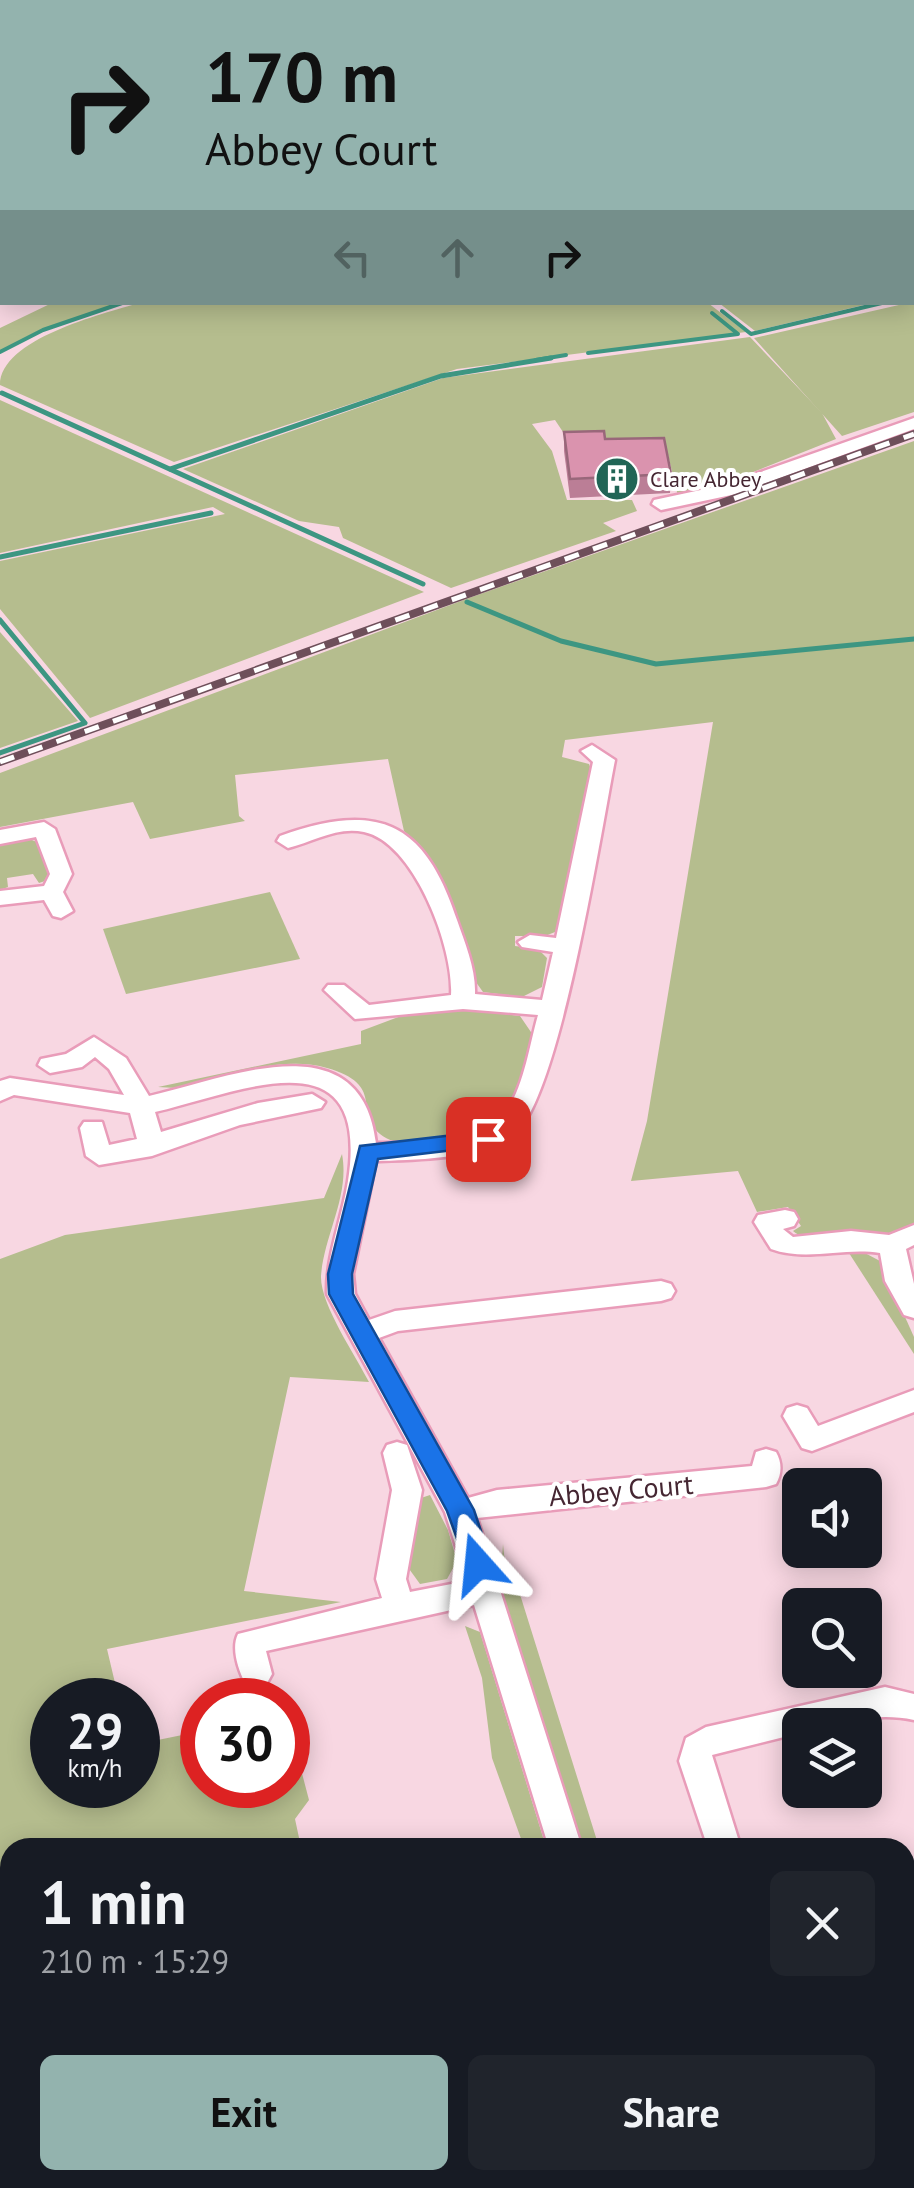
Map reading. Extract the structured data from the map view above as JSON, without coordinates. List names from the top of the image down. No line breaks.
{"streets":{"street":["Abbey Court"]},"places":{"building":["Clare Abbey"]},"page":{"turn":["170 m","Abbey Court"],"speed":"29 km/h","limit":"30","heading":["1 min","210 m · 15:29"],"buttons":["Exit","Share"]}}
